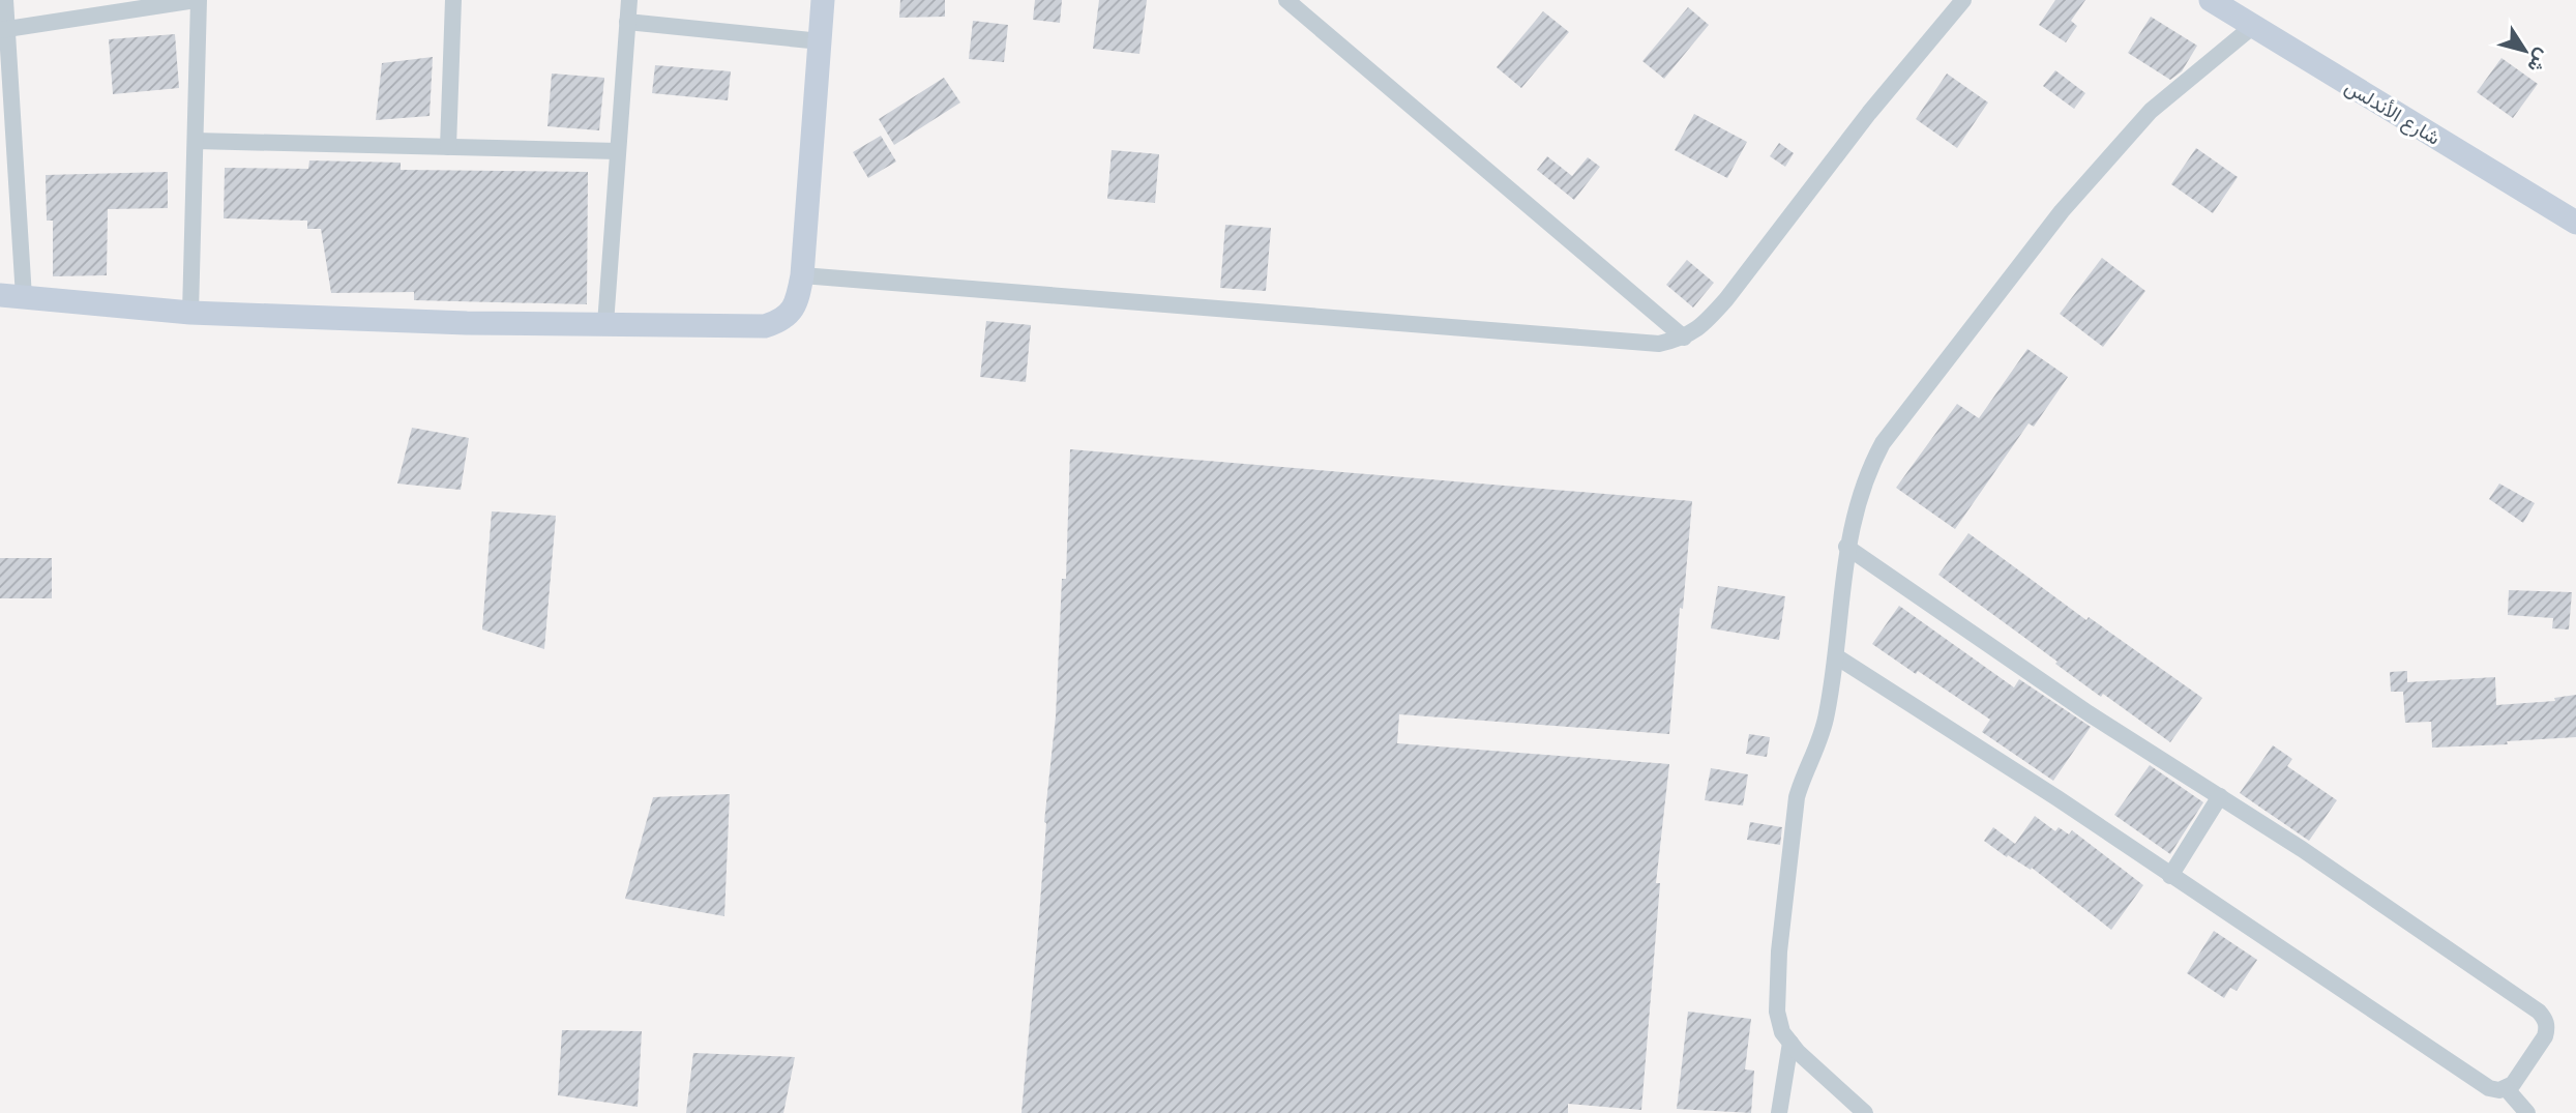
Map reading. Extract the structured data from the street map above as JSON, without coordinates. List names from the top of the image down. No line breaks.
{"streets":{"main road":["شارع الأندلس"]},"north":"bottom right"}
